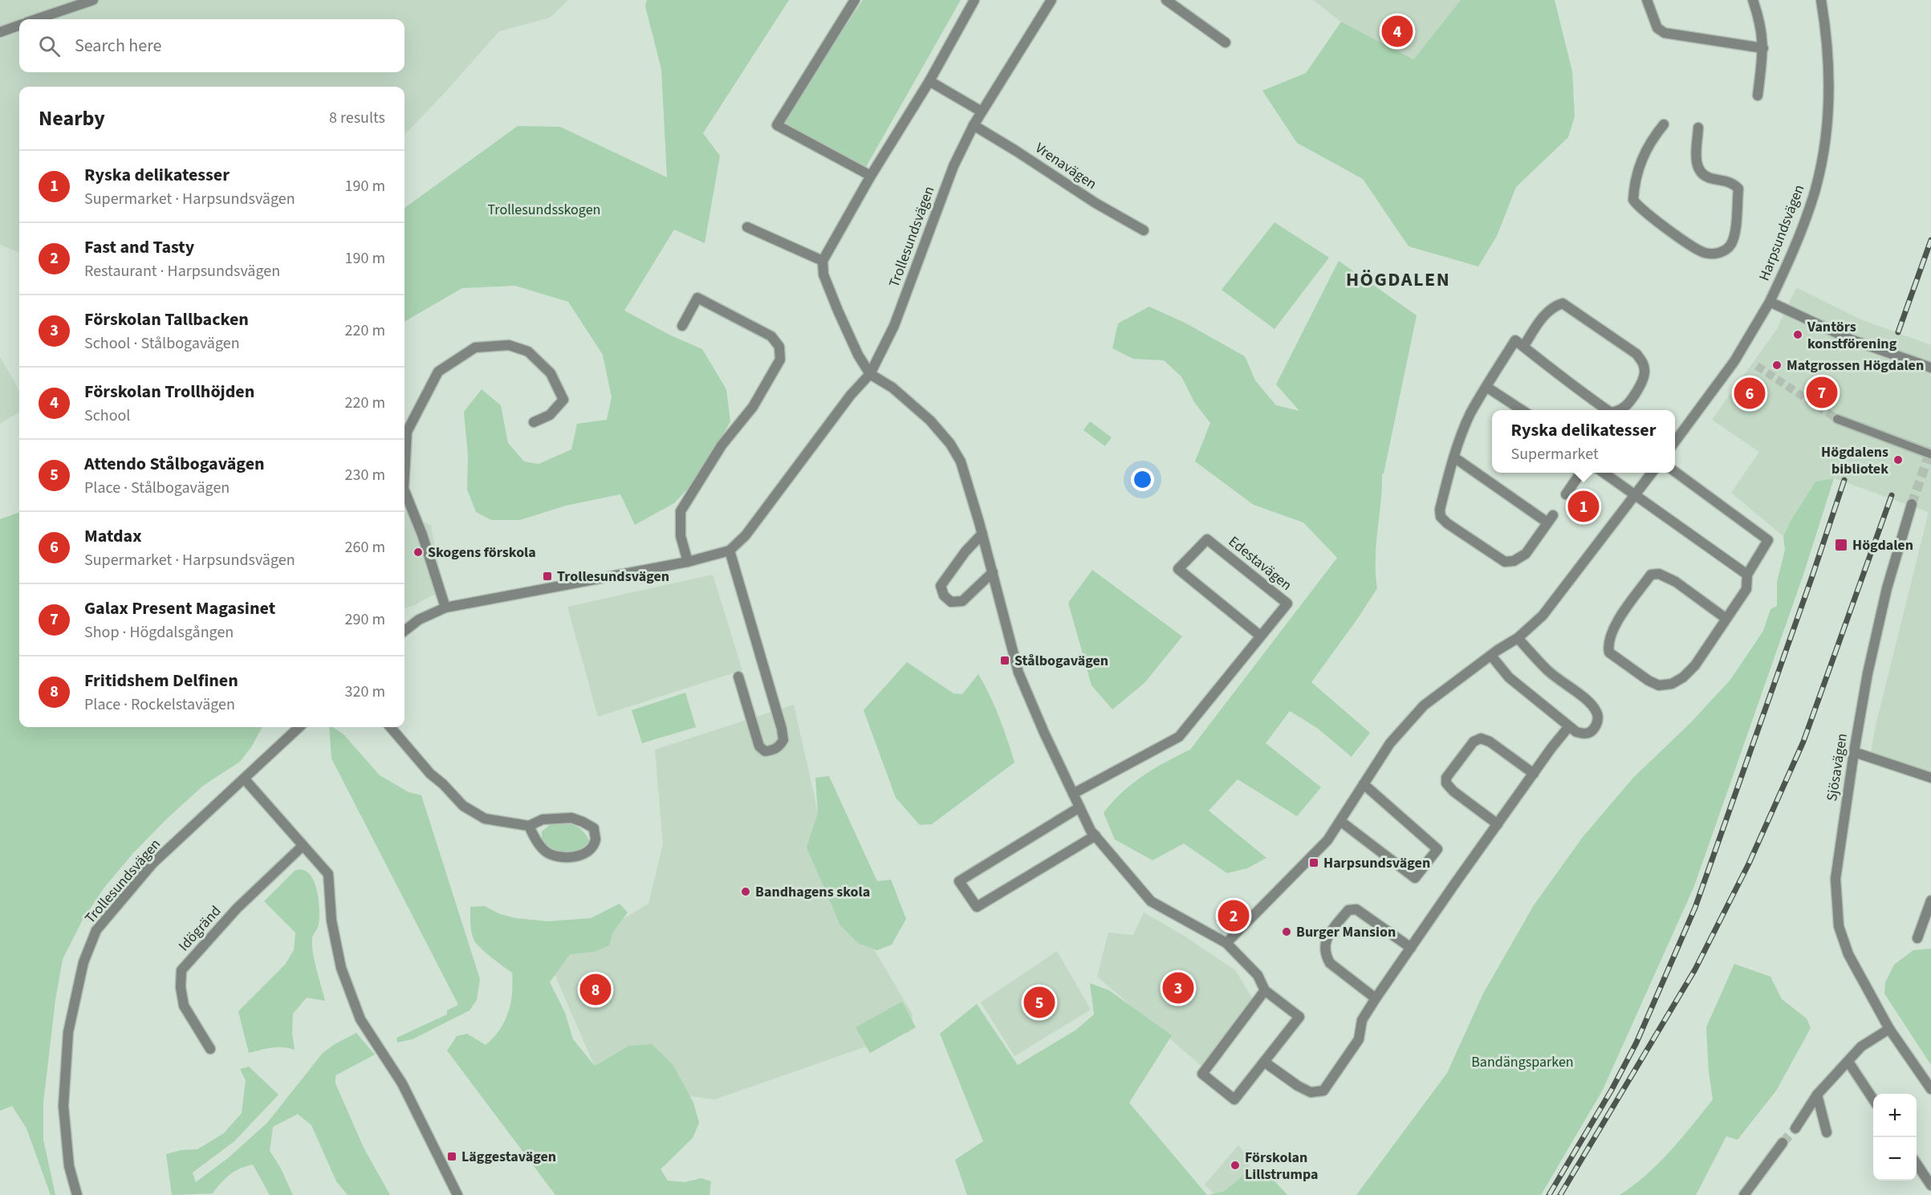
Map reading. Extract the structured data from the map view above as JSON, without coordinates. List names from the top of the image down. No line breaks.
{"streets":{"street":["Vrenavägen","Harpsundsvägen","Trollesundsvägen","Edestavägen","Sjösavägen","Idögränd"]},"crossings":[["Vrenavägen","Trollesundsvägen"]],"districts":["HÖGDALEN"],"parks":["Trollesundsskogen","Bandängsparken"],"places":{"other":["Vantörs konstförening","Matgrossen Högdalen","Högdalens bibliotek","Skogens förskola","Bandhagens skola","Burger Mansion","Förskolan Lillstrumpa"],"transit":["Högdalen","Trollesundsvägen","Stålbogavägen","Harpsundsvägen","Läggestavägen"]},"page":{"pins":["4","7","6","1","2","3","8","5"],"search":"Search here","heading":["Nearby","8 results"],"list":[{"mark":"1","name":"Ryska delikatesser","note":"Supermarket · Harpsundsvägen","value":"190 m"},{"mark":"2","name":"Fast and Tasty","note":"Restaurant · Harpsundsvägen","value":"190 m"},{"mark":"3","name":"Förskolan Tallbacken","note":"School · Stålbogavägen","value":"220 m"},{"mark":"4","name":"Förskolan Trollhöjden","note":"School","value":"220 m"},{"mark":"5","name":"Attendo Stålbogavägen","note":"Place · Stålbogavägen","value":"230 m"},{"mark":"6","name":"Matdax","note":"Supermarket · Harpsundsvägen","value":"260 m"},{"mark":"7","name":"Galax Present Magasinet","note":"Shop · Högdalsgången","value":"290 m"},{"mark":"8","name":"Fritidshem Delfinen","note":"Place · Rockelstavägen","value":"320 m"}],"popup":["Ryska delikatesser","Supermarket"],"map_buttons":["+","−"]}}
